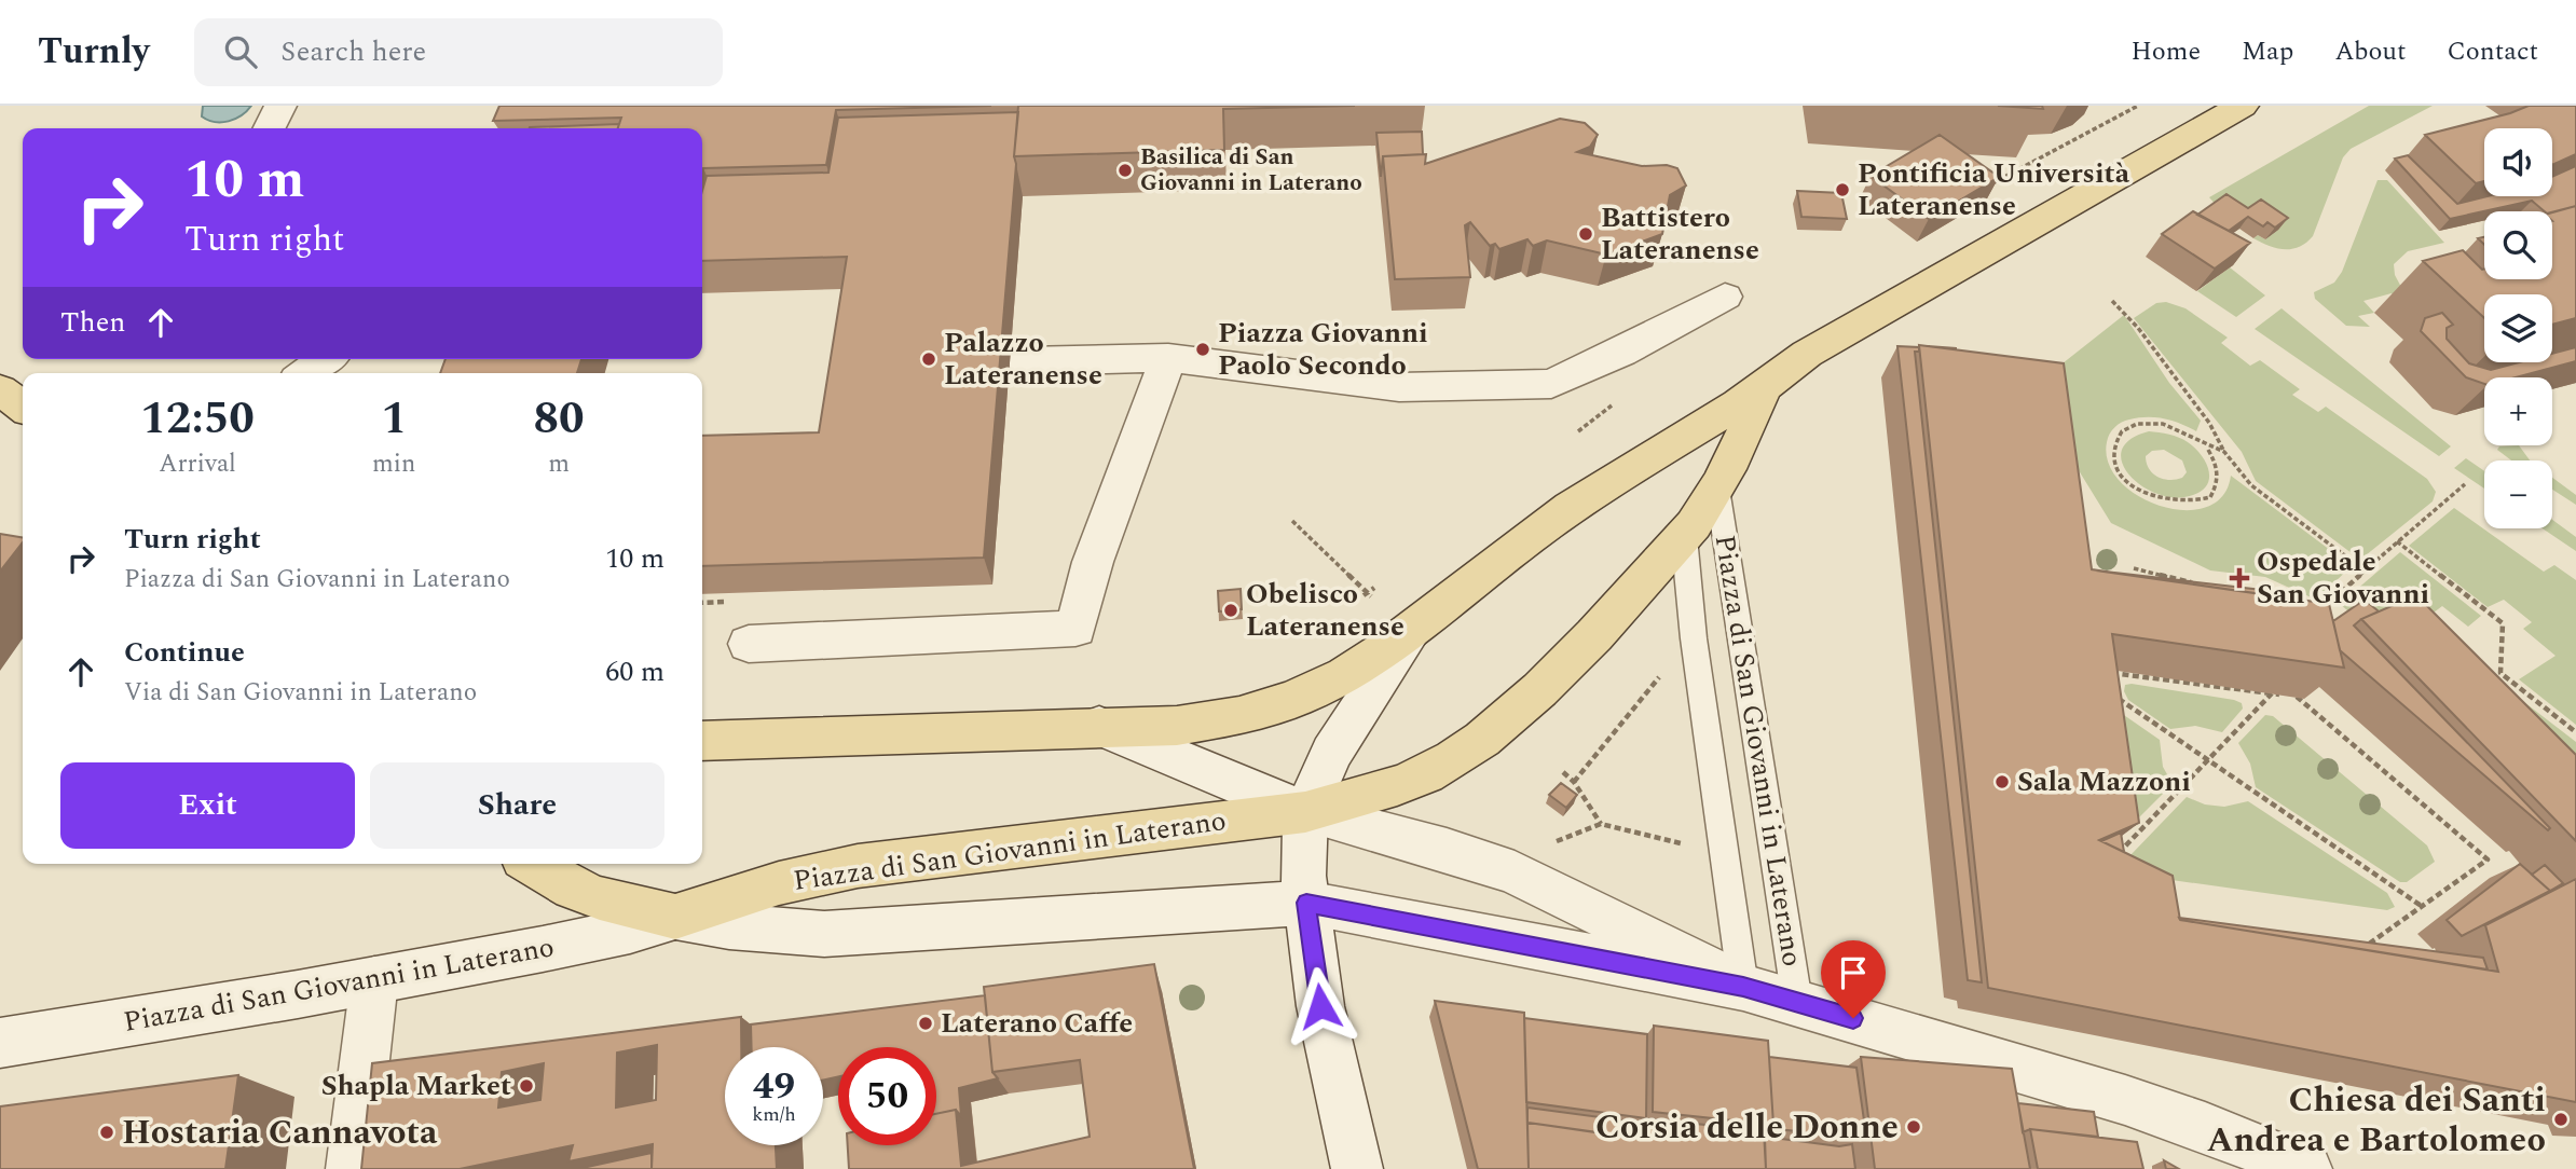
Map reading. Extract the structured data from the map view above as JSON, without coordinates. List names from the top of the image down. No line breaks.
{"streets":{"main road":["Piazza di San Giovanni in Laterano"]},"places":{"other":["Basilica di San Giovanni in Laterano","Pontificia Università Lateranense","Battistero Lateranense","Piazza Giovanni Paolo Secondo","Palazzo Lateranense","Obelisco Lateranense","Sala Mazzoni","Laterano Caffe","Shapla Market","Chiesa dei Santi Andrea e Bartolomeo","Corsia delle Donne","Hostaria Cannavota"],"health":["Ospedale San Giovanni"]},"page":{"header":"Turnly","search":"Search here","nav":["Home","Map","About","Contact"],"map_buttons":["+","−"],"turn":["10 m","Turn right"],"then":"Then","eta":["12:50","Arrival","1","min","80","m"],"list":[{"name":"Turn right","note":"Piazza di San Giovanni in Laterano","value":"10 m"},{"name":"Continue","note":"Via di San Giovanni in Laterano","value":"60 m"}],"buttons":["Exit","Share"],"speed":"49 km/h","limit":"50"}}
